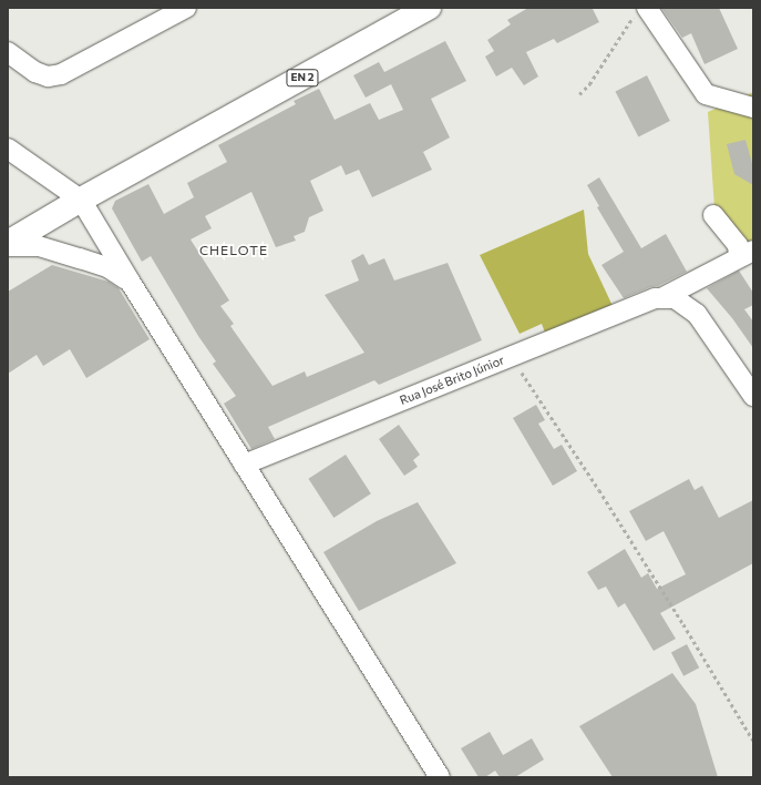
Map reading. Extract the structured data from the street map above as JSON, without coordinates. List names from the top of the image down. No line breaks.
{"streets":{"main road":["EN 2"],"street":["Rua José Brito Júnior"]},"districts":["CHELOTE"]}
